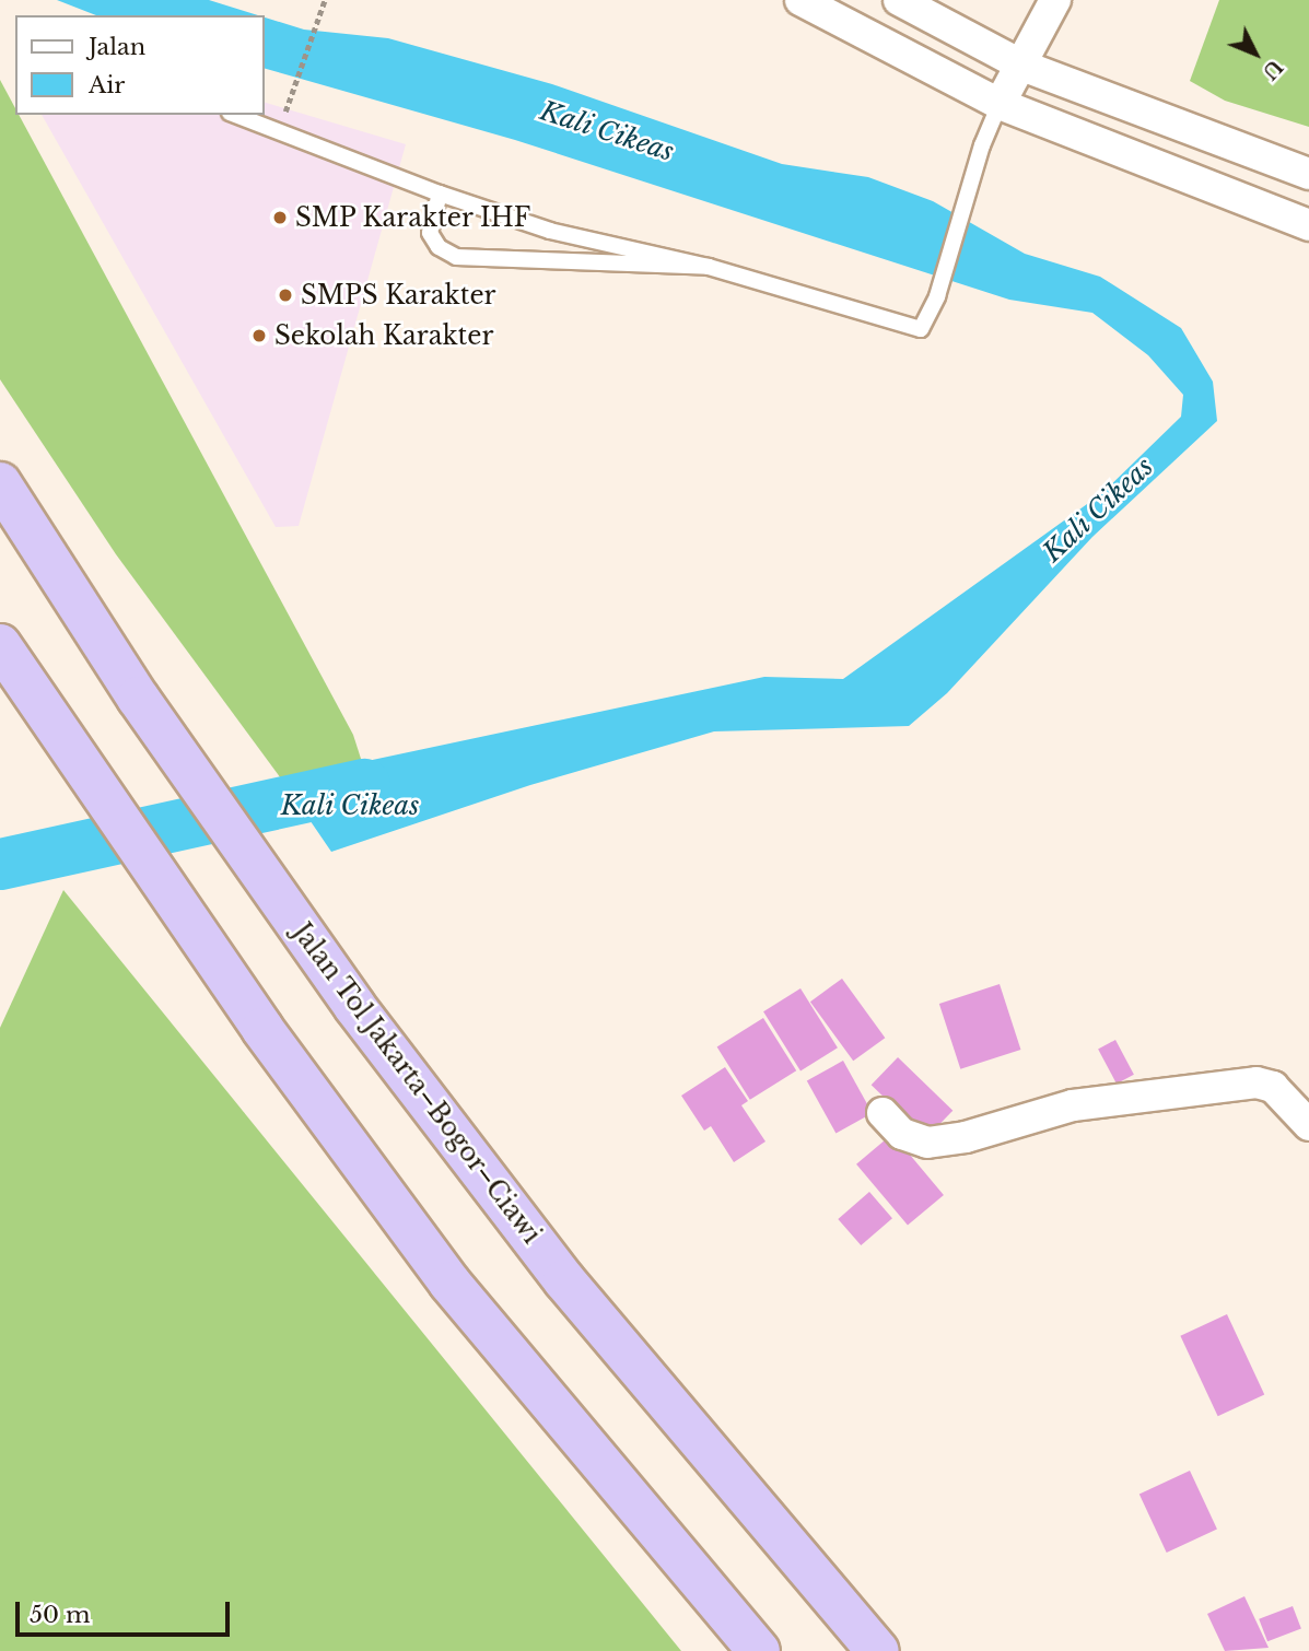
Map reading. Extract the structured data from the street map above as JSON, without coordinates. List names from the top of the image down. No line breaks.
{"streets":{"highway":["Jalan Tol Jakarta–Bogor–Ciawi"]},"water":["Kali Cikeas"],"places":["SMP Karakter IHF","SMPS Karakter","Sekolah Karakter"],"legend":["Jalan","Air"],"scale_bar":"50 m","north":"bottom right"}
